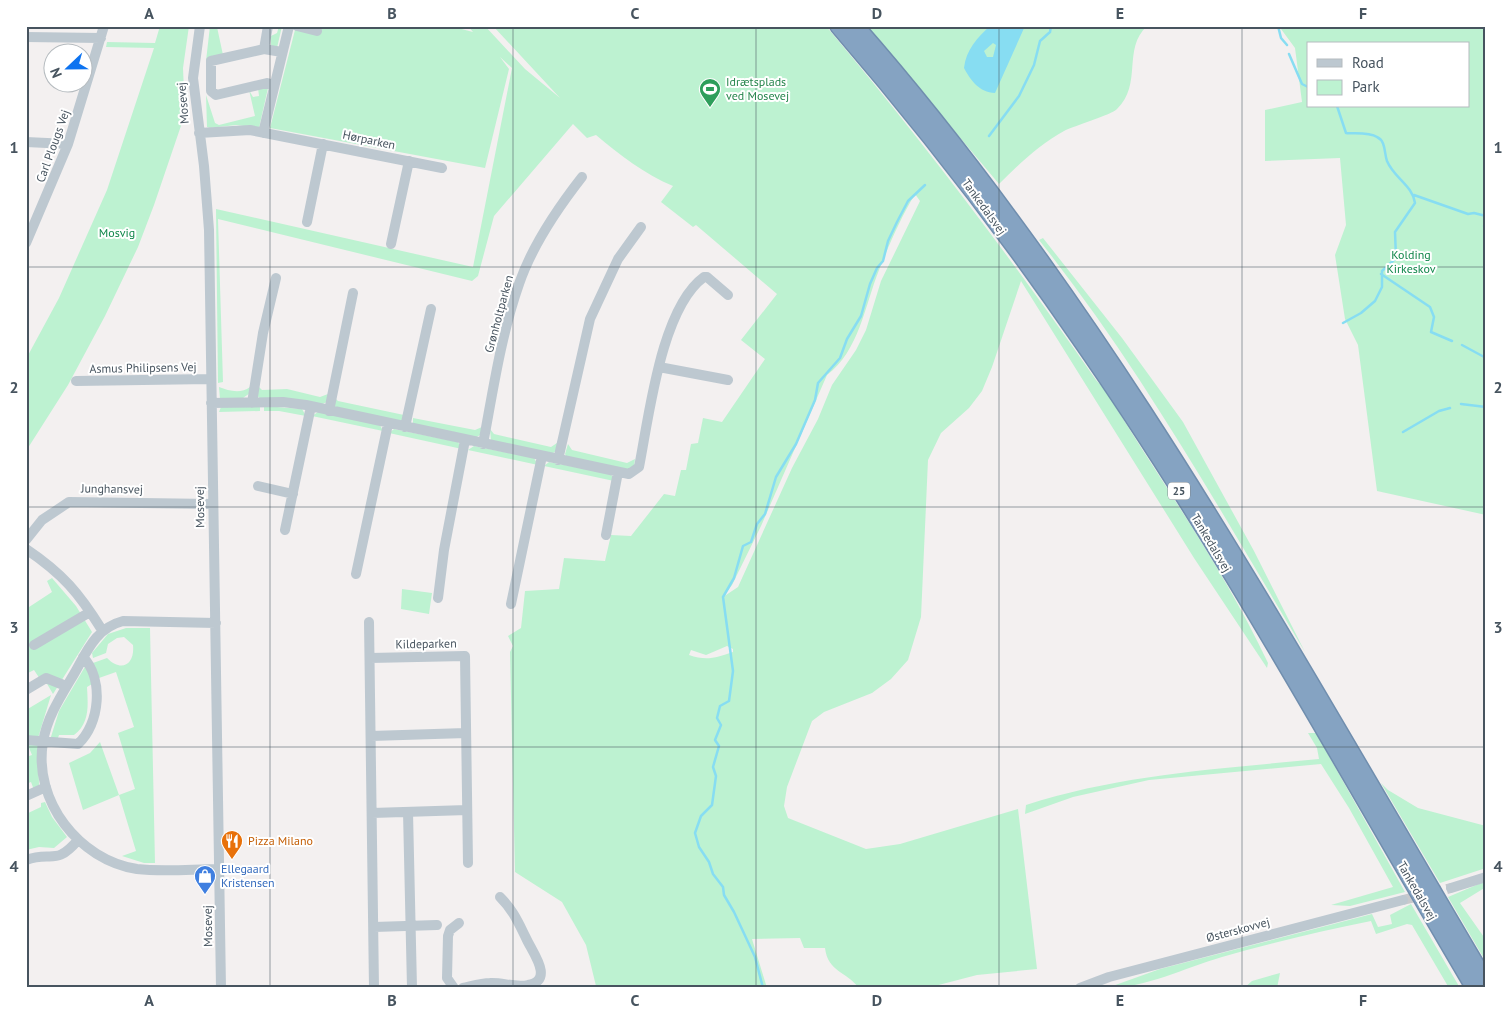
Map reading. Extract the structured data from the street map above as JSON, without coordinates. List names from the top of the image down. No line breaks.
{"streets":{"highway":["Tankedalsvej","25"],"street":["Mosevej","Hørparken","Carl Plougs Vej","Grønholtparken","Asmus Philipsens Vej","Junghansvej","Kildeparken","Østerskovvej"]},"crossings":[["Mosevej","Hørparken"],["Mosevej","Asmus Philipsens Vej"],["Mosevej","Junghansvej"]],"parks":["Mosvig","Kolding Kirkeskov"],"places":{"sports":["Idrætsplads ved Mosevej"],"restaurant":["Pizza Milano"],"shop":["Ellegaard Kristensen"]},"legend":["Road","Park"],"north":"left","grid":{"columns":["A","B","C","D","E","F"],"rows":["1","2","3","4"]}}
